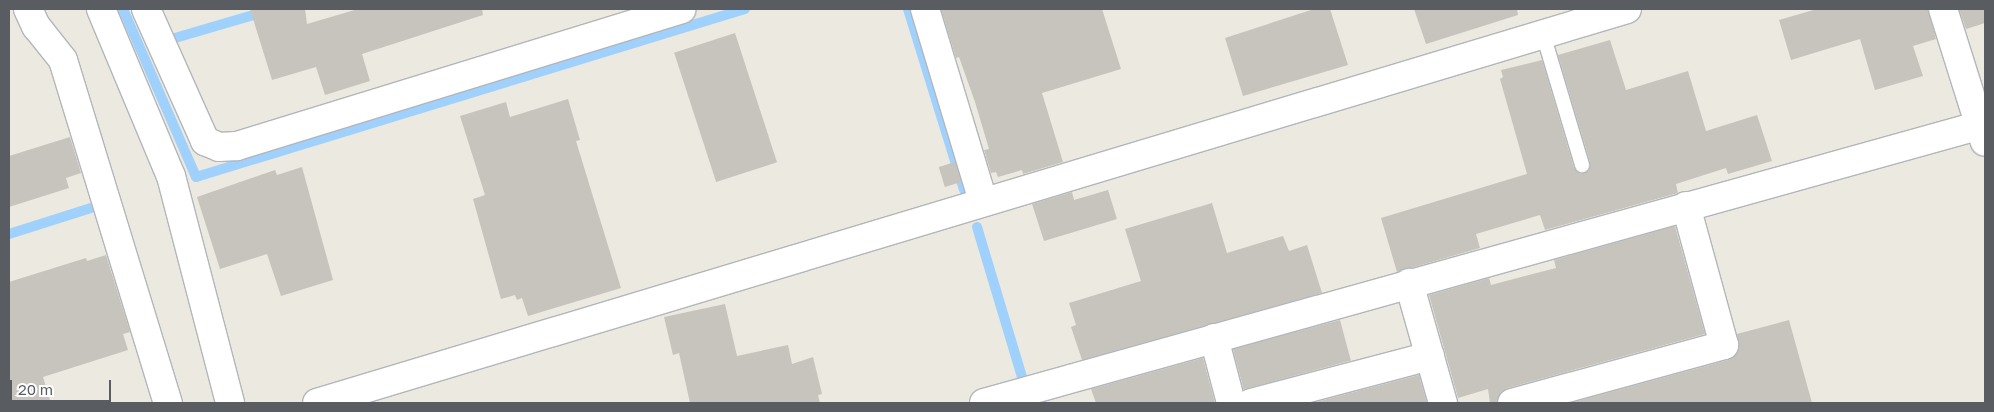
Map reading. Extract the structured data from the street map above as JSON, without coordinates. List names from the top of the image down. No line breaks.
{"scale_bar":"20 m"}
